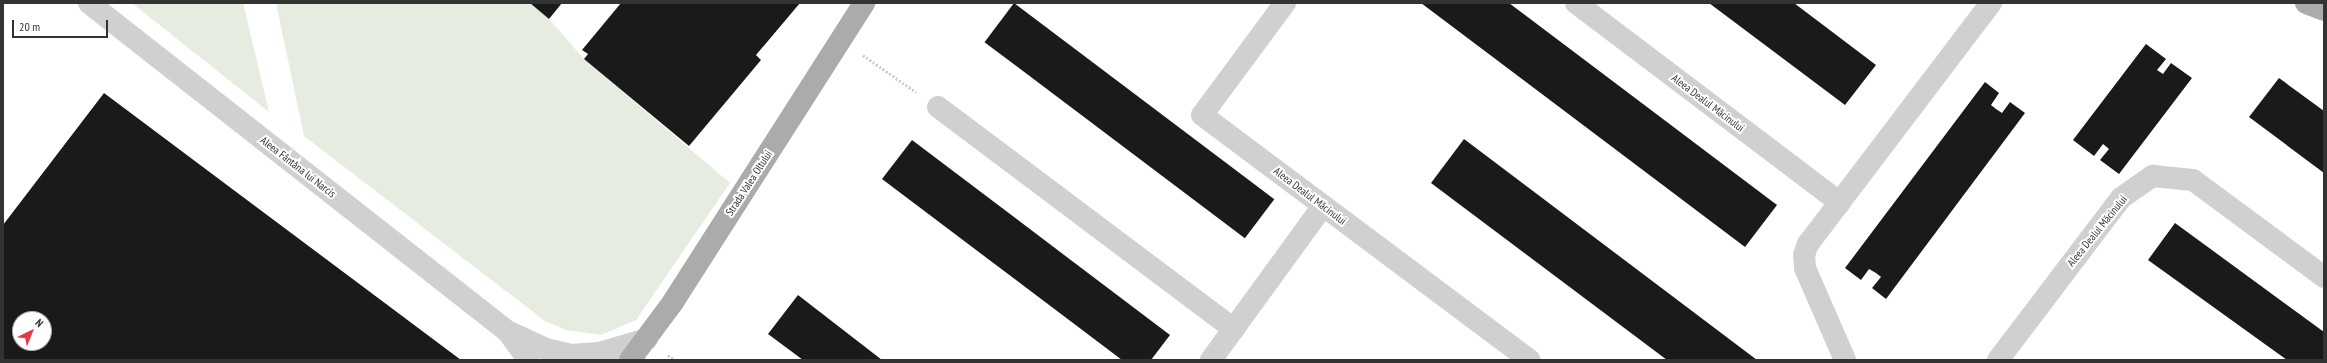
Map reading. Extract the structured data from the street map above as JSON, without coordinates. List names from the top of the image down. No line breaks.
{"streets":{"main road":["Strada Valea Oltului"],"street":["Aleea Dealul Măcinului","Aleea Fântâna lui Narcis"]},"crossings":[["Aleea Fântâna lui Narcis","Strada Valea Oltului"]],"scale_bar":"20 m","north":"top right"}
